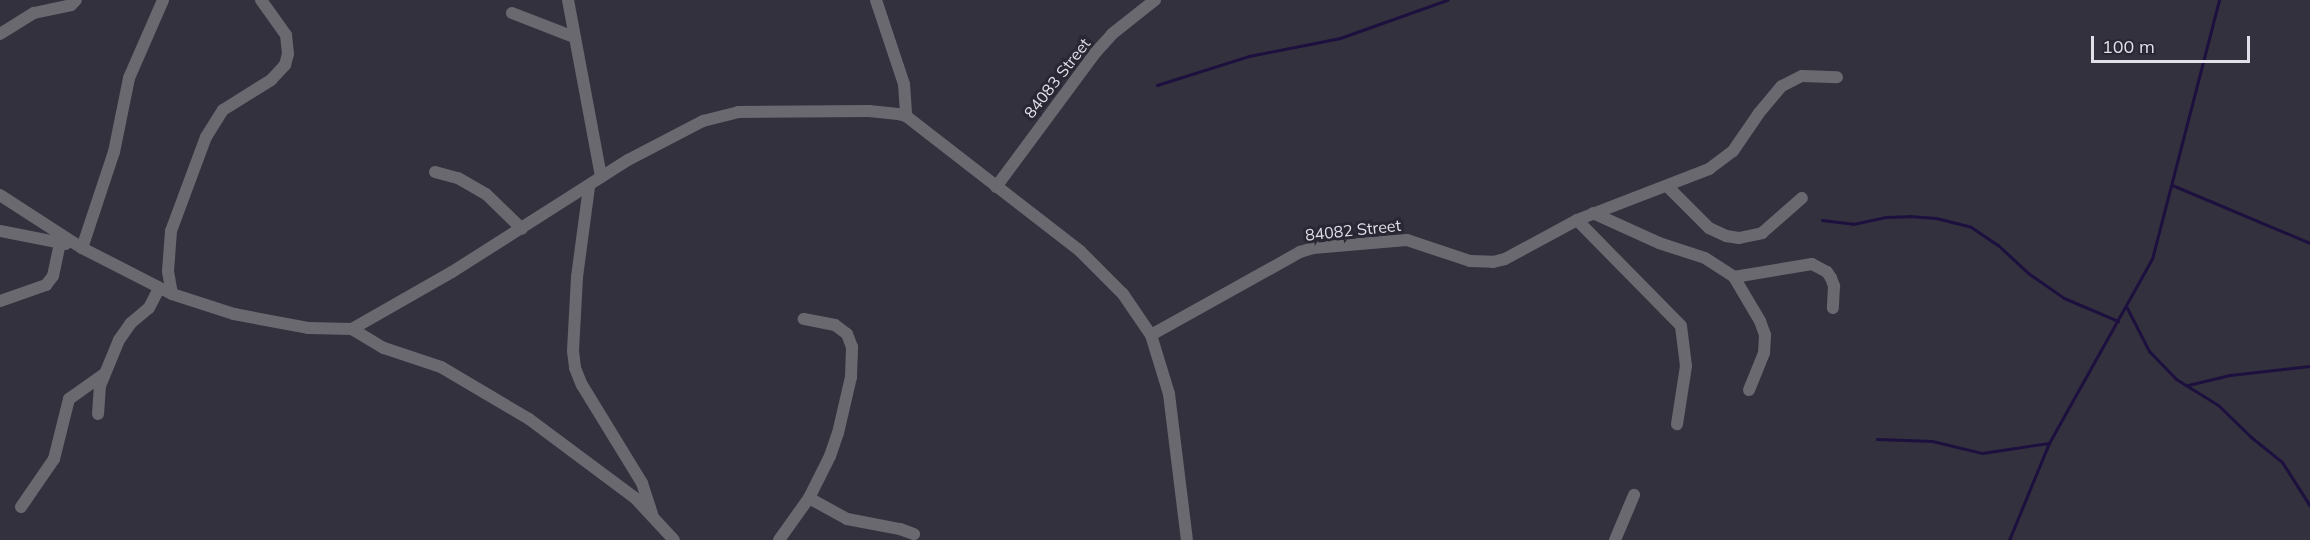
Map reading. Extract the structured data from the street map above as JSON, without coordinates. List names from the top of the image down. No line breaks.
{"streets":{"street":["84083 Street","84082 Street"]},"scale_bar":"100 m"}
